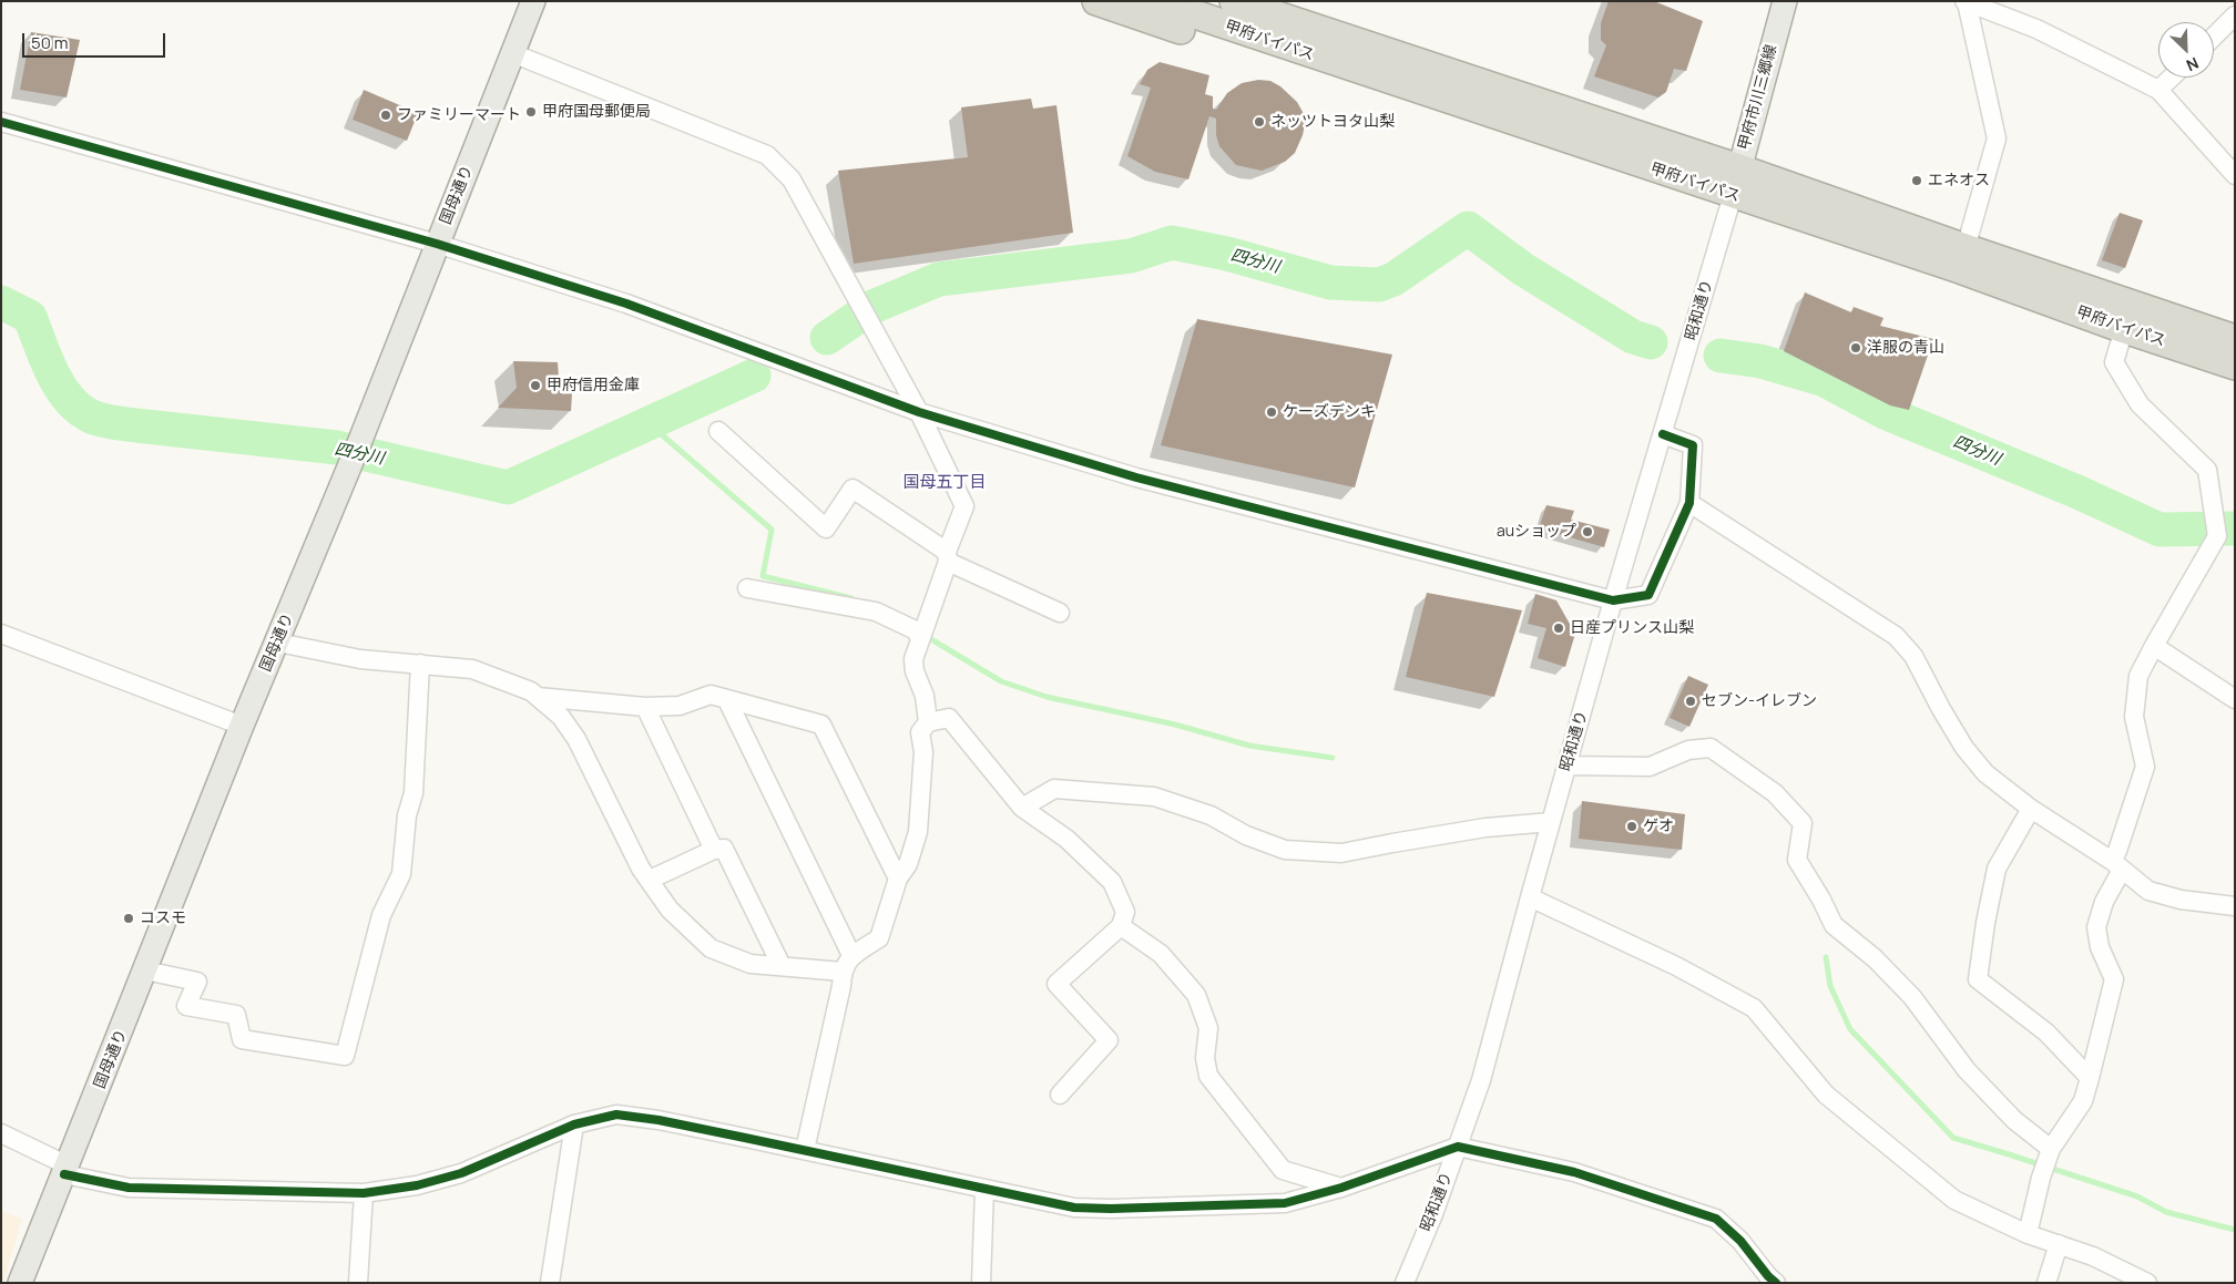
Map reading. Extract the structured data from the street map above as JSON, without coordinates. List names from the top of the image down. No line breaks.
{"streets":{"highway":["甲府バイパス"],"main road":["甲府市川三郷線","国母通り"],"street":["昭和通り"]},"crossings":[["甲府バイパス","甲府市川三郷線"],["甲府バイパス","昭和通り"],["甲府市川三郷線","昭和通り"]],"districts":["国母五丁目"],"water":["四分川"],"places":["甲府国母郵便局","ファミリーマート","ネッツトヨタ山梨","エネオス","洋服の青山","甲府信用金庫","ケーズデンキ","auショップ","日産プリンス山梨","セブン-イレブン","ゲオ","コスモ"],"scale_bar":"50 m","north":"bottom right"}
